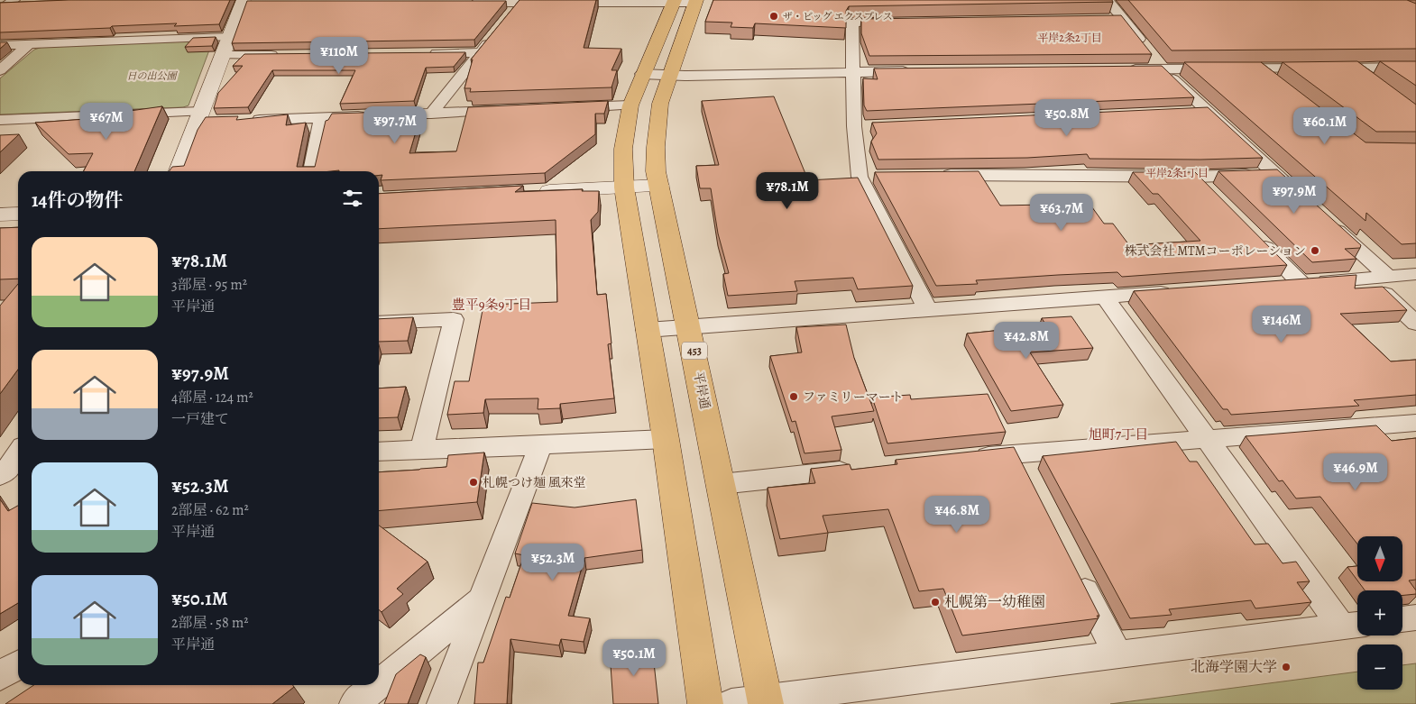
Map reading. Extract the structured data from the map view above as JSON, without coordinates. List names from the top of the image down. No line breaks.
{"streets":{"highway":["453","平岸通"]},"districts":["平岸2条2丁目","平岸2条1丁目","豊平9条9丁目","旭町7丁目"],"parks":["日の出公園"],"places":["ザ・ビッグ エクスプレス","株式会社 MTMコーポレーション","ファミリーマート","札幌つけ麺 風來堂","札幌第一幼稚園","北海学園大学"],"north":"bottom","page":{"price":["¥110M","¥50.8M","¥67M","¥97.7M","¥60.1M","¥78.1M","¥97.9M","¥63.7M","¥146M","¥42.8M","¥46.9M","¥46.8M","¥52.3M","¥50.1M"],"heading":"14件の物件","list":[{"name":"¥78.1M","note":"3部屋 · 95 m² · 平岸通"},{"name":"¥97.9M","note":"4部屋 · 124 m² · 一戸建て"},{"name":"¥52.3M","note":"2部屋 · 62 m² · 平岸通"},{"name":"¥50.1M","note":"2部屋 · 58 m² · 平岸通"}],"map_buttons":["+","−"]}}
